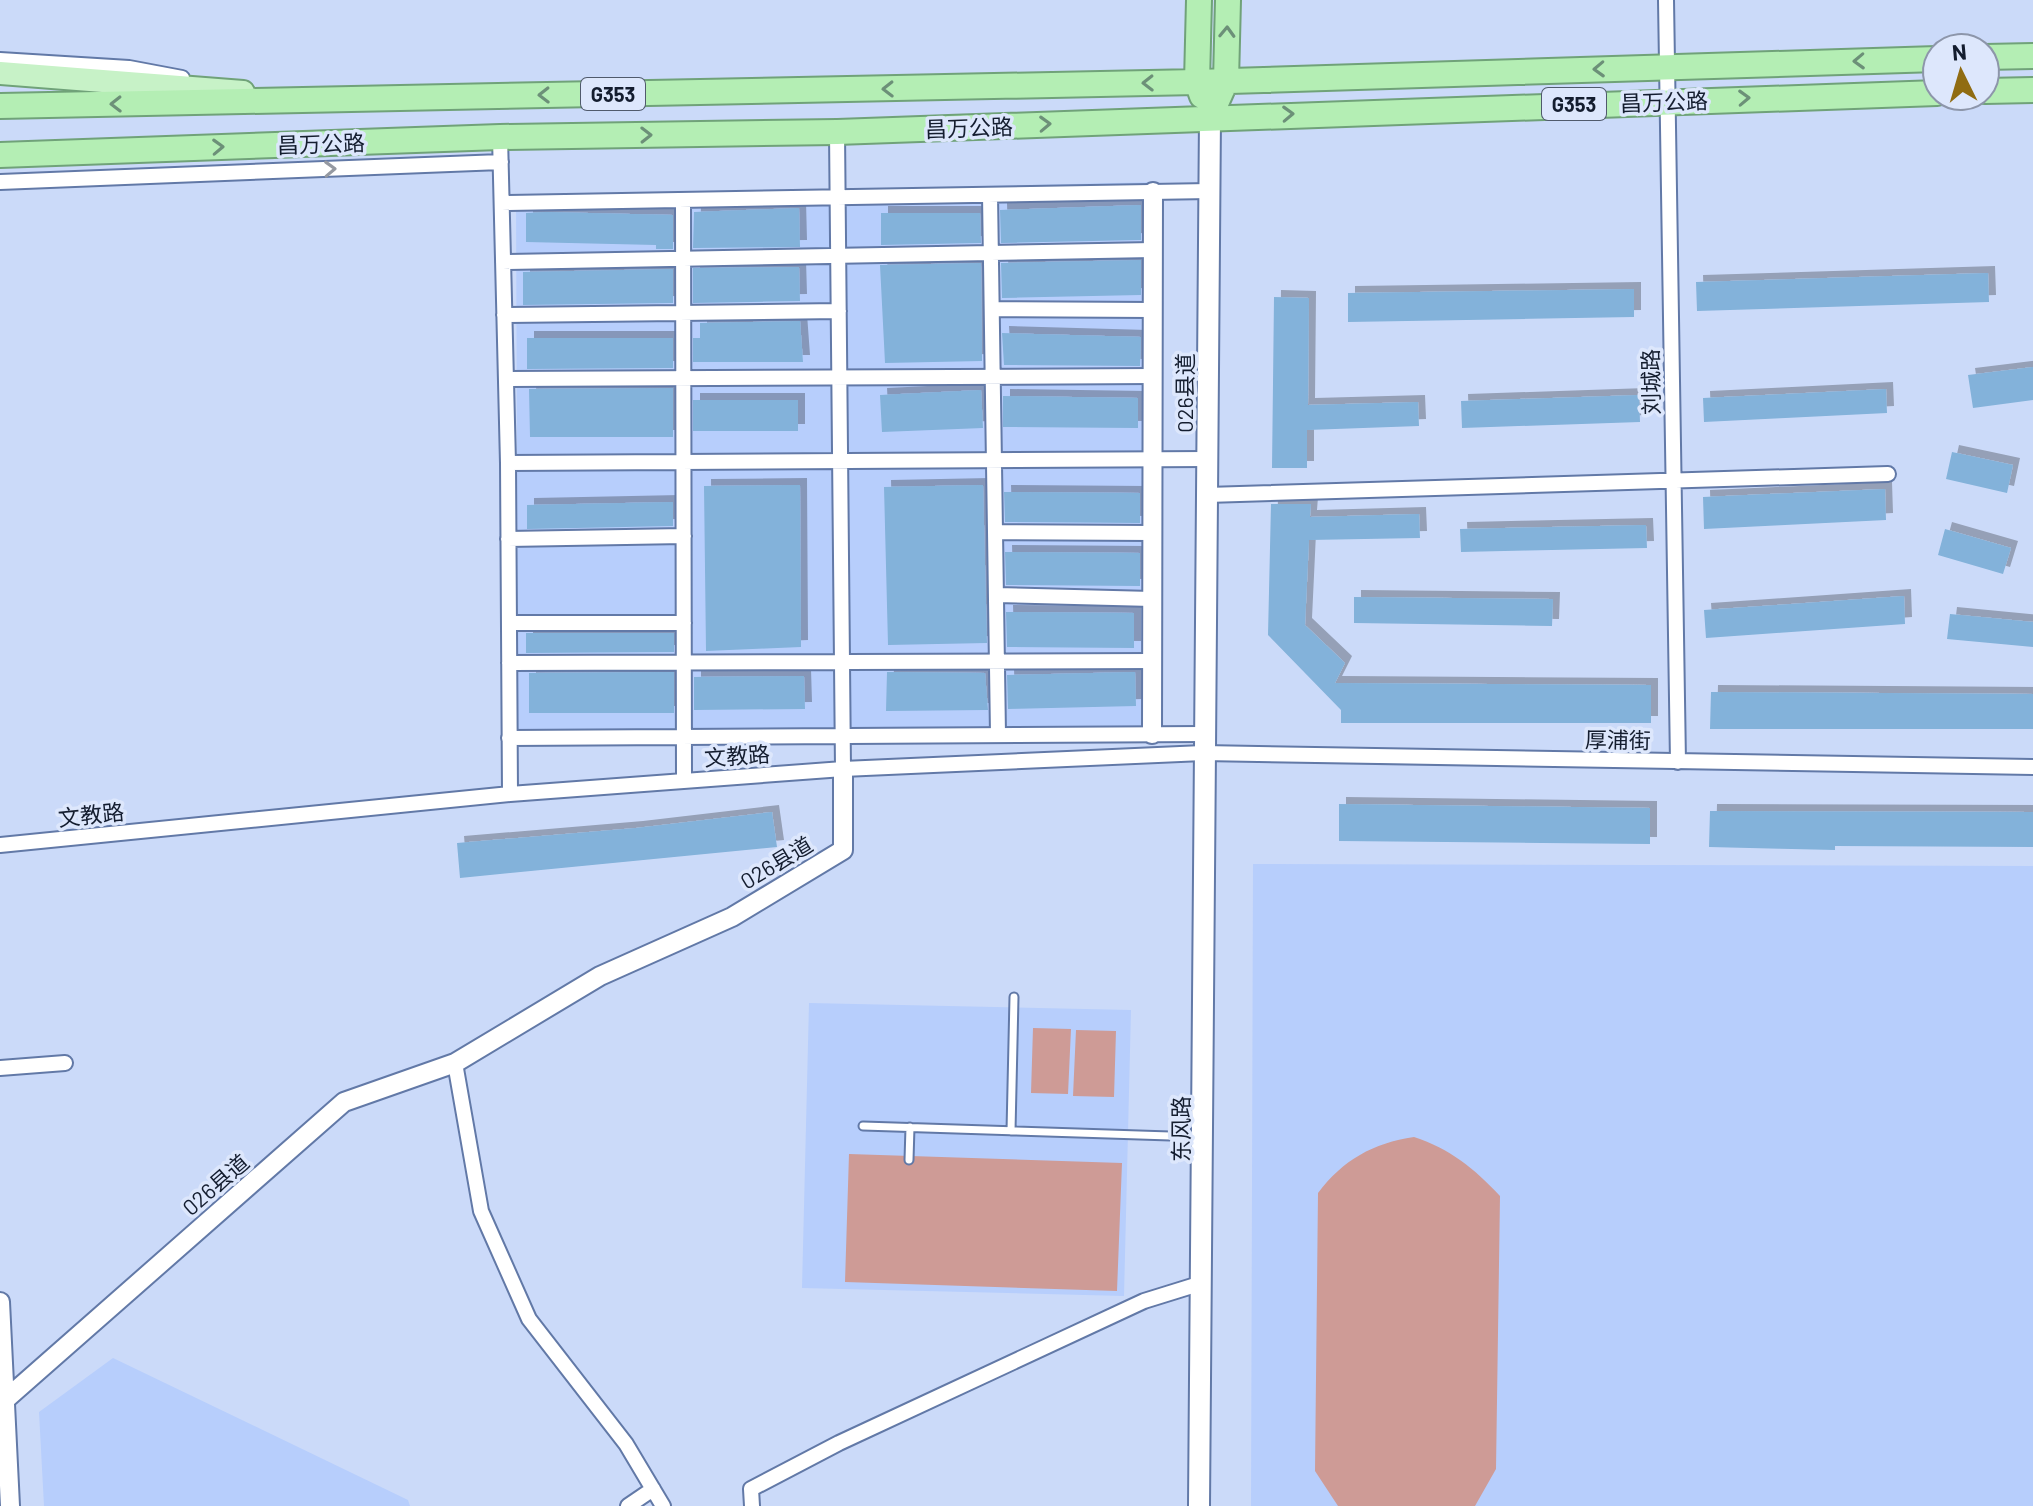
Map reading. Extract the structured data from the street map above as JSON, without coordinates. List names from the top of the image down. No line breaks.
{"streets":{"highway":["G353","昌万公路"],"main road":["026县道","东风路"],"street":["刘城路","厚浦街","文教路"]},"crossings":[["昌万公路","刘城路"],["昌万公路","026县道"],["刘城路","厚浦街"],["026县道","厚浦街"],["026县道","文教路"],["026县道","东风路"],["厚浦街","东风路"]],"north":"top"}
